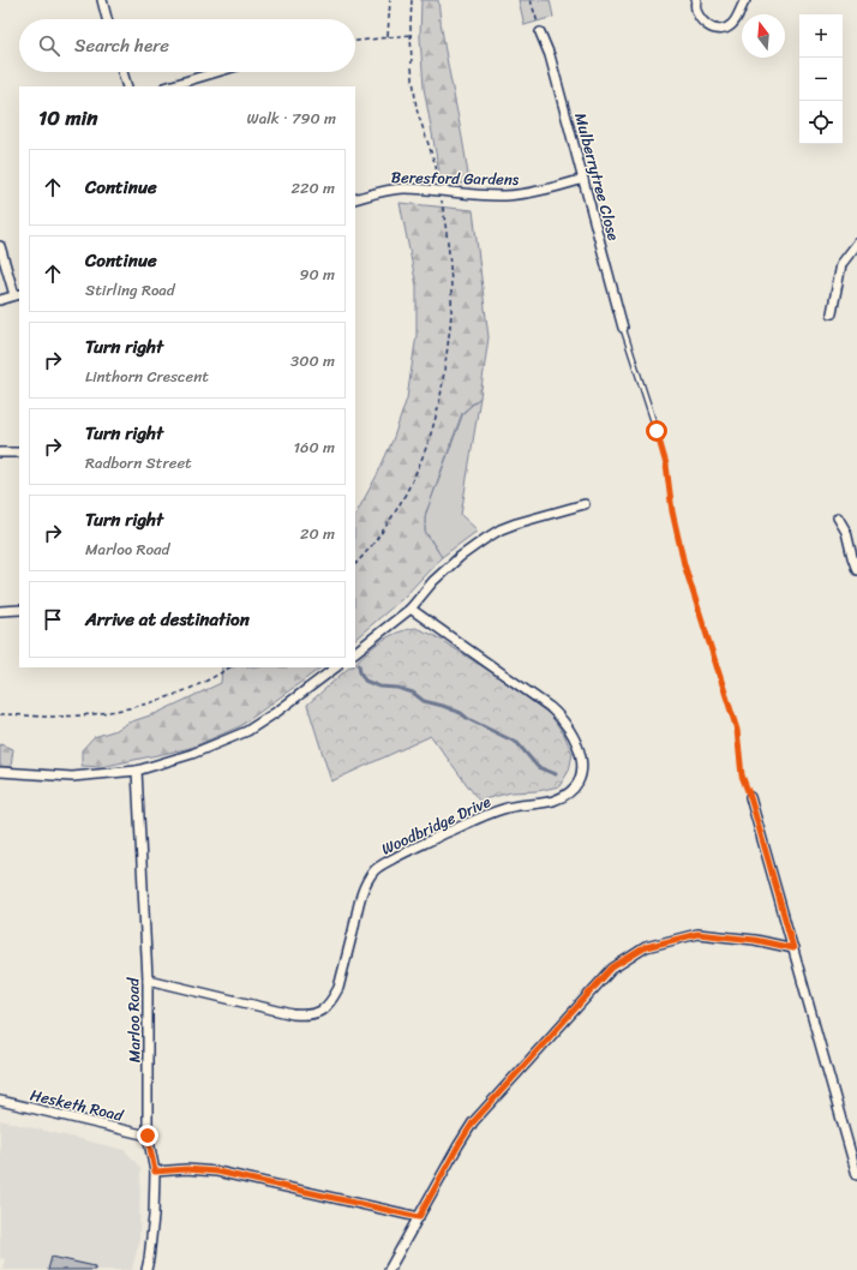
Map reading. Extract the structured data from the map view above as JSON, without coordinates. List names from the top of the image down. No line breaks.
{"streets":{"street":["Mulberrytree Close","Beresford Gardens","Woodbridge Drive","Marloo Road","Hesketh Road"]},"crossings":[["Mulberrytree Close","Beresford Gardens"],["Woodbridge Drive","Marloo Road"],["Marloo Road","Hesketh Road"]],"north":"top","page":{"map_buttons":["+","−"],"search":"Search here","heading":["10 min","Walk · 790 m"],"list":[["Continue","220 m"],["Continue","Stirling Road","90 m"],["Turn right","Linthorn Crescent","300 m"],["Turn right","Radborn Street","160 m"],["Turn right","Marloo Road","20 m"],"Arrive at destination"]}}
